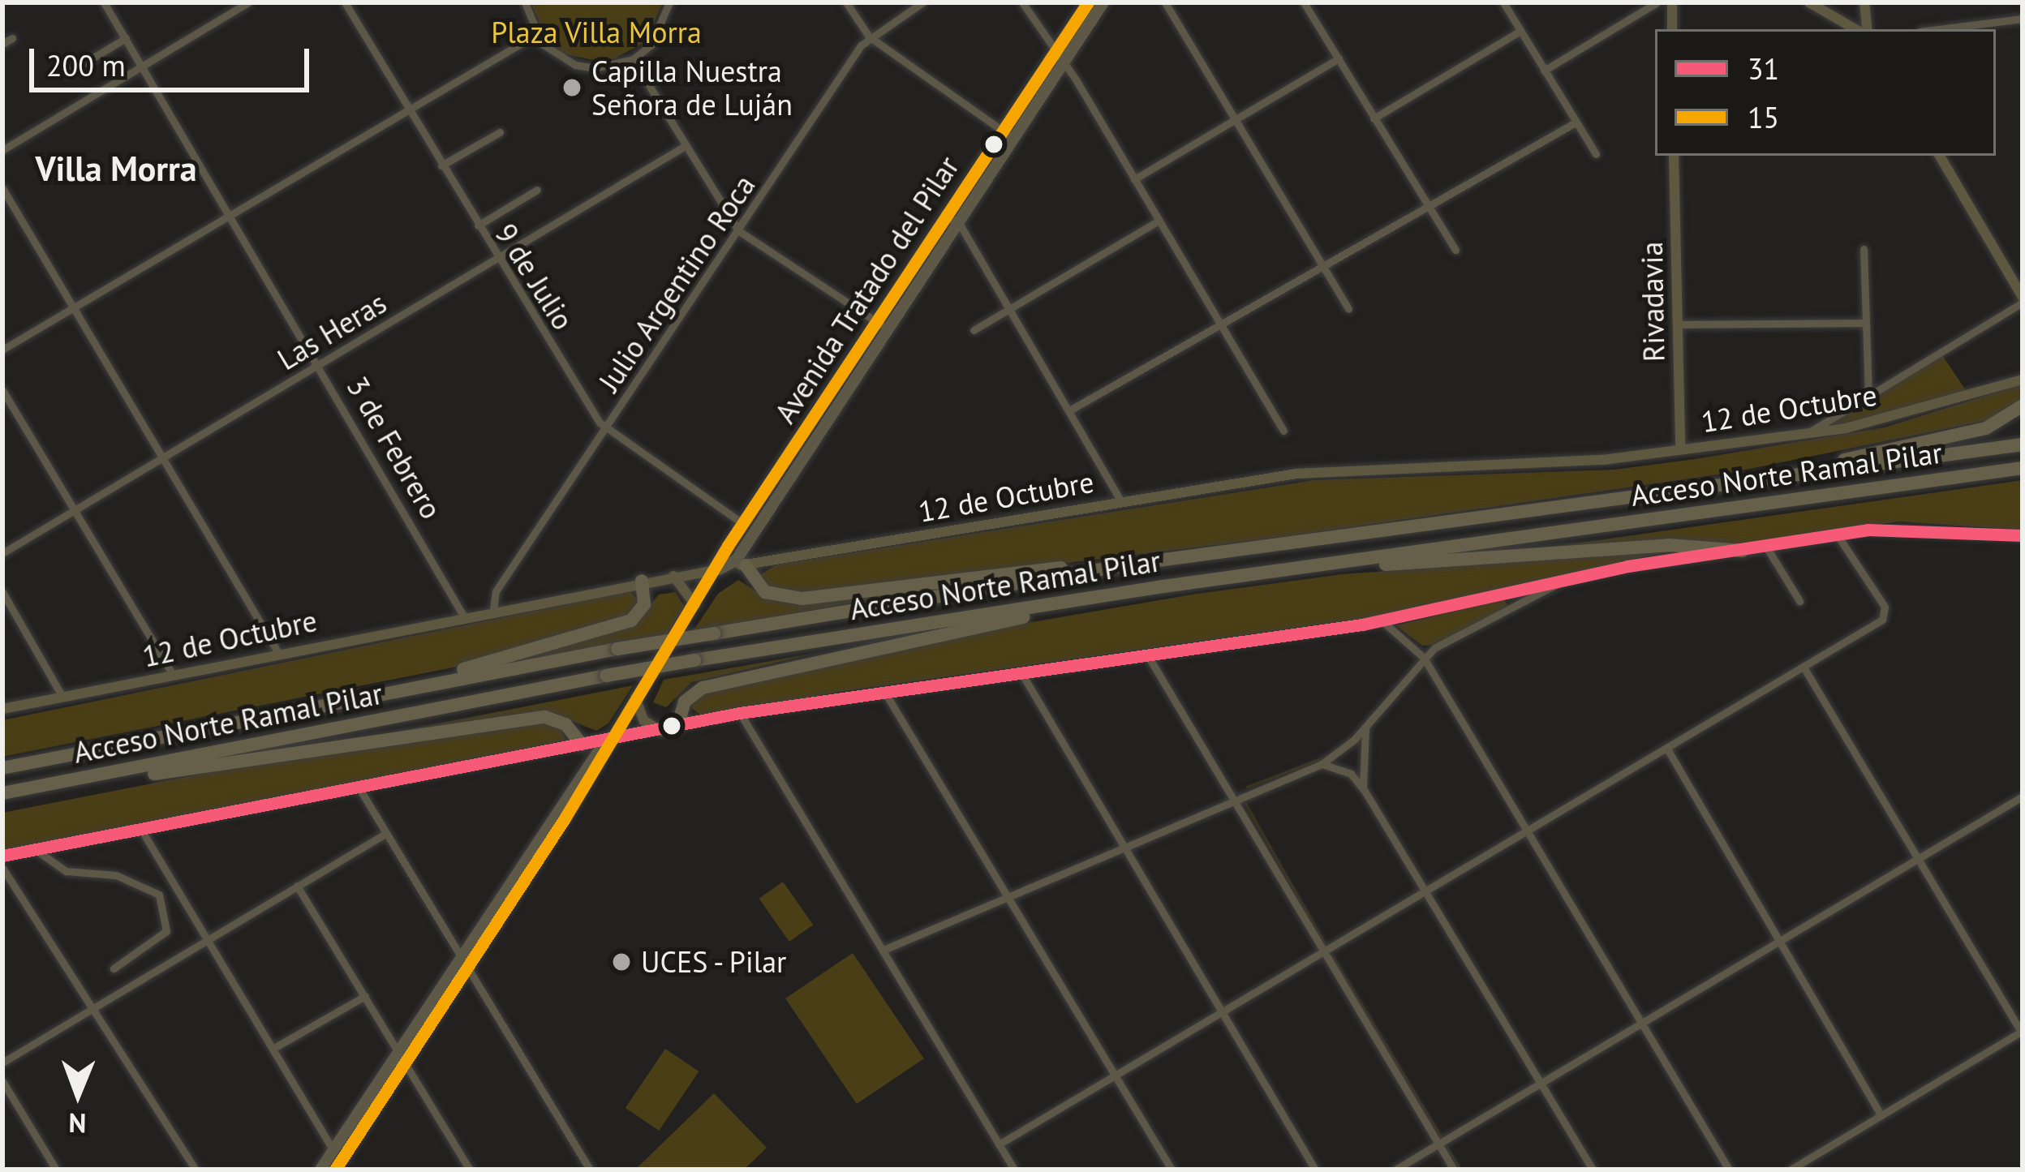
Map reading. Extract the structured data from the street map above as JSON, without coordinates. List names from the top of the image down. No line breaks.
{"streets":{"highway":["Acceso Norte Ramal Pilar"],"main road":["Avenida Tratado del Pilar"],"street":["9 de Julio","Julio Argentino Roca","Rivadavia","Las Heras","12 de Octubre","3 de Febrero"]},"crossings":[["9 de Julio","Julio Argentino Roca"],["9 de Julio","Avenida Tratado del Pilar"],["9 de Julio","Las Heras"],["Julio Argentino Roca","12 de Octubre"],["Avenida Tratado del Pilar","12 de Octubre"],["Rivadavia","12 de Octubre"],["Las Heras","3 de Febrero"],["12 de Octubre","3 de Febrero"]],"districts":["Villa Morra"],"parks":["Plaza Villa Morra"],"places":["Capilla Nuestra Señora de Luján","UCES - Pilar"],"lines":["transit line 15","transit line 31"],"legend":["31","15"],"scale_bar":"200 m","north":"bottom"}
